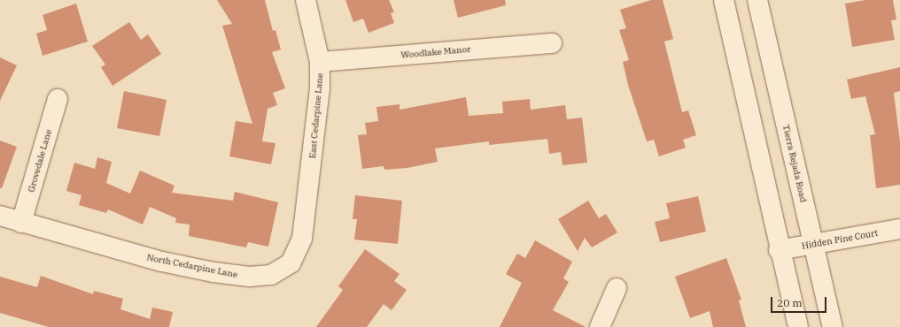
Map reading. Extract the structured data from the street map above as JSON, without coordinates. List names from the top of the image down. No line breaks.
{"streets":{"street":["Woodlake Manor","East Cedarpine Lane","Grovedale Lane","Tierra Rejada Road","Hidden Pine Court","North Cedarpine Lane"]},"crossings":[["Woodlake Manor","East Cedarpine Lane"],["East Cedarpine Lane","North Cedarpine Lane"],["Grovedale Lane","North Cedarpine Lane"],["Tierra Rejada Road","Hidden Pine Court"]],"scale_bar":"20 m"}
